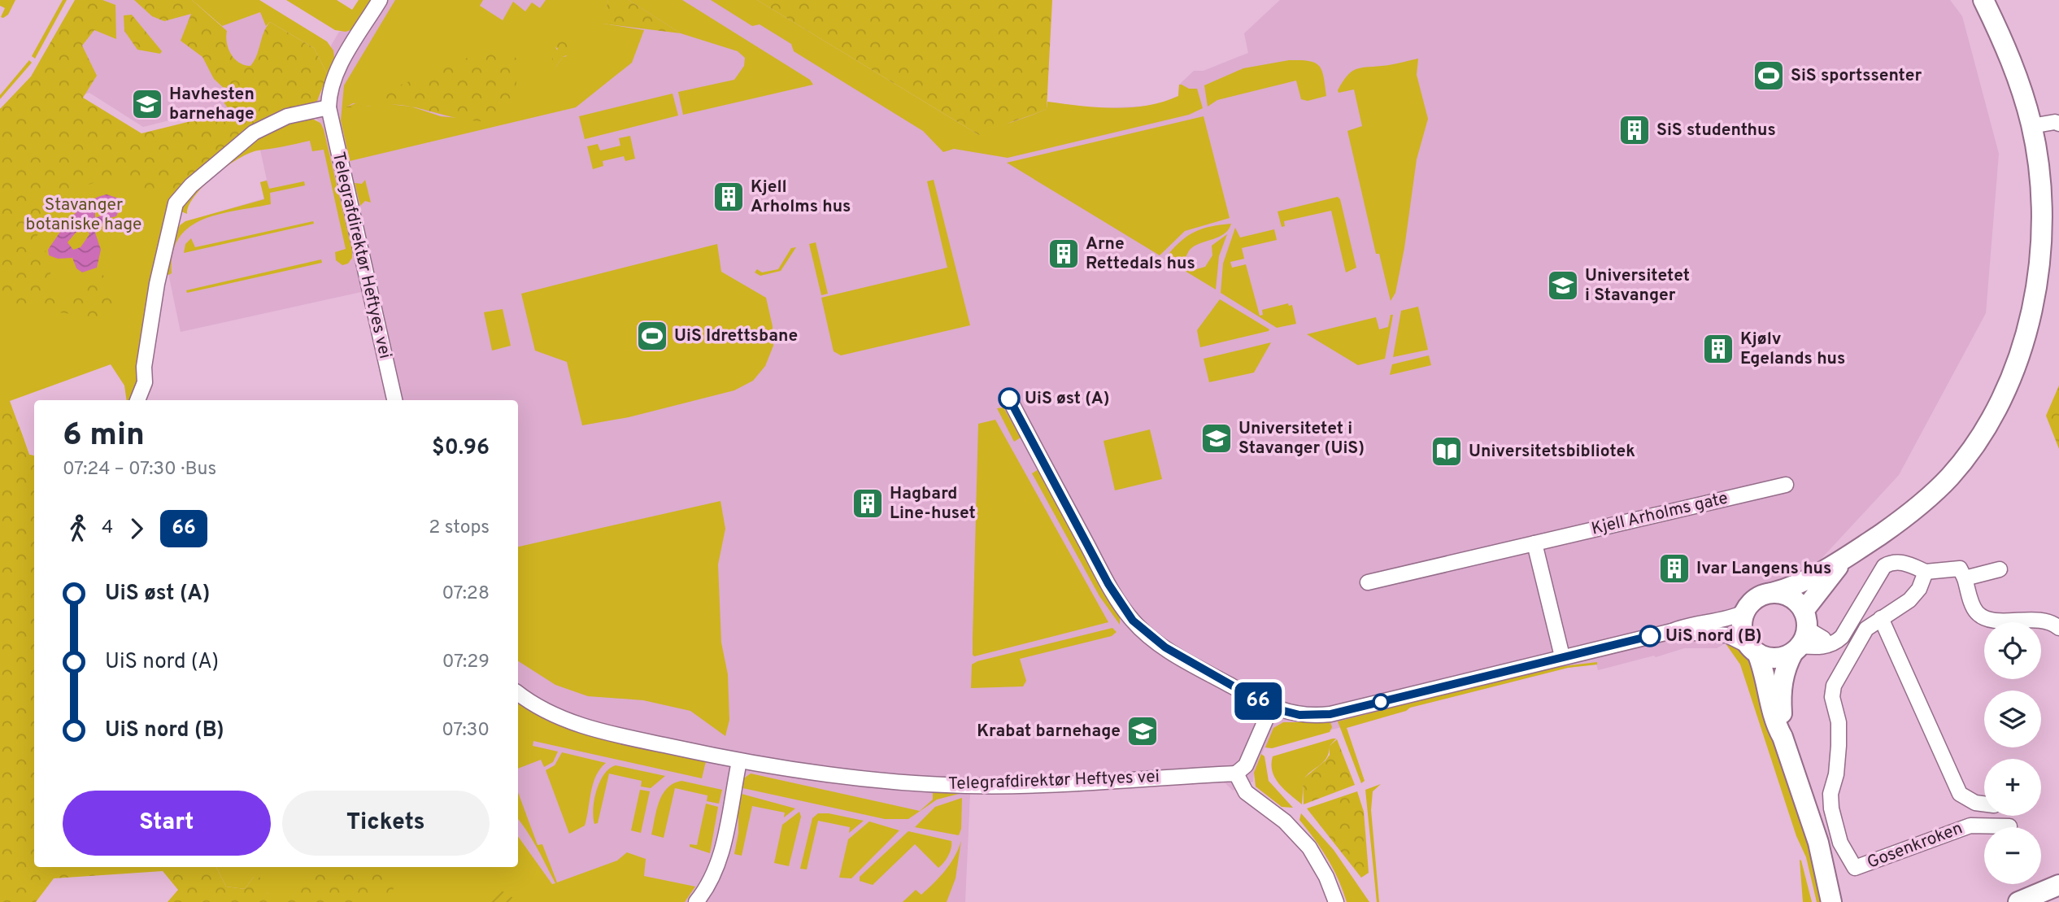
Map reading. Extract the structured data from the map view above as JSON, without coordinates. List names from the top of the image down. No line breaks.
{"streets":{"street":["Telegrafdirektør Heftyes vei","Kjell Arholms gate","Gosenkroken"]},"parks":["Stavanger botaniske hage"],"places":{"sports":["SiS sportssenter","UiS Idrettsbane"],"school or university":["Havhesten barnehage","Universitetet i Stavanger","Universitetet i Stavanger (UiS)","Krabat barnehage"],"building":["SiS studenthus","Kjell Arholms hus","Arne Rettedals hus","Kjølv Egelands hus","Hagbard Line-huset","Ivar Langens hus"],"other":["UiS øst (A)","UiS nord (B)"],"library":["Universitetsbibliotek"]},"lines":["bus line 66"],"page":{"on_map":"66","heading":["6 min","07:24 – 07:30 · Bus","$0.96"],"legs":["4","66","2 stops"],"list":[{"name":"UiS øst (A)","value":"07:28"},{"name":"UiS nord (A)","value":"07:29"},{"name":"UiS nord (B)","value":"07:30"}],"map_buttons":["+","−"],"buttons":["Start","Tickets"]}}
